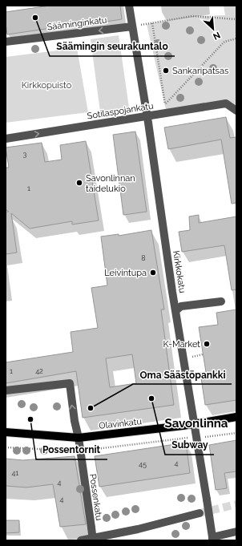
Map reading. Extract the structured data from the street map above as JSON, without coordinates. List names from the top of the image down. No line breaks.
{"streets":{"main road":["Olavinkatu"],"street":["Sääminginkatu","Sotilaspojankatu","Kirkkokatu","Possenkatu"]},"crossings":[["Sääminginkatu","Kirkkokatu"],["Sotilaspojankatu","Kirkkokatu"],["Kirkkokatu","Olavinkatu"],["Olavinkatu","Possenkatu"]],"one_way":["Sääminginkatu","Sotilaspojankatu"],"districts":["Savonlinna"],"parks":["Kirkkopuisto"],"places":["Säämingin seurakuntalo","Sankaripatsas","Savonlinnan taidelukio","Leivintupa","K-Market","Subway","Oma Säästöpankki","Possentornit"],"house_numbers":["3","1","8","1","42","4","45","41","4","4"],"north":"bottom right"}
